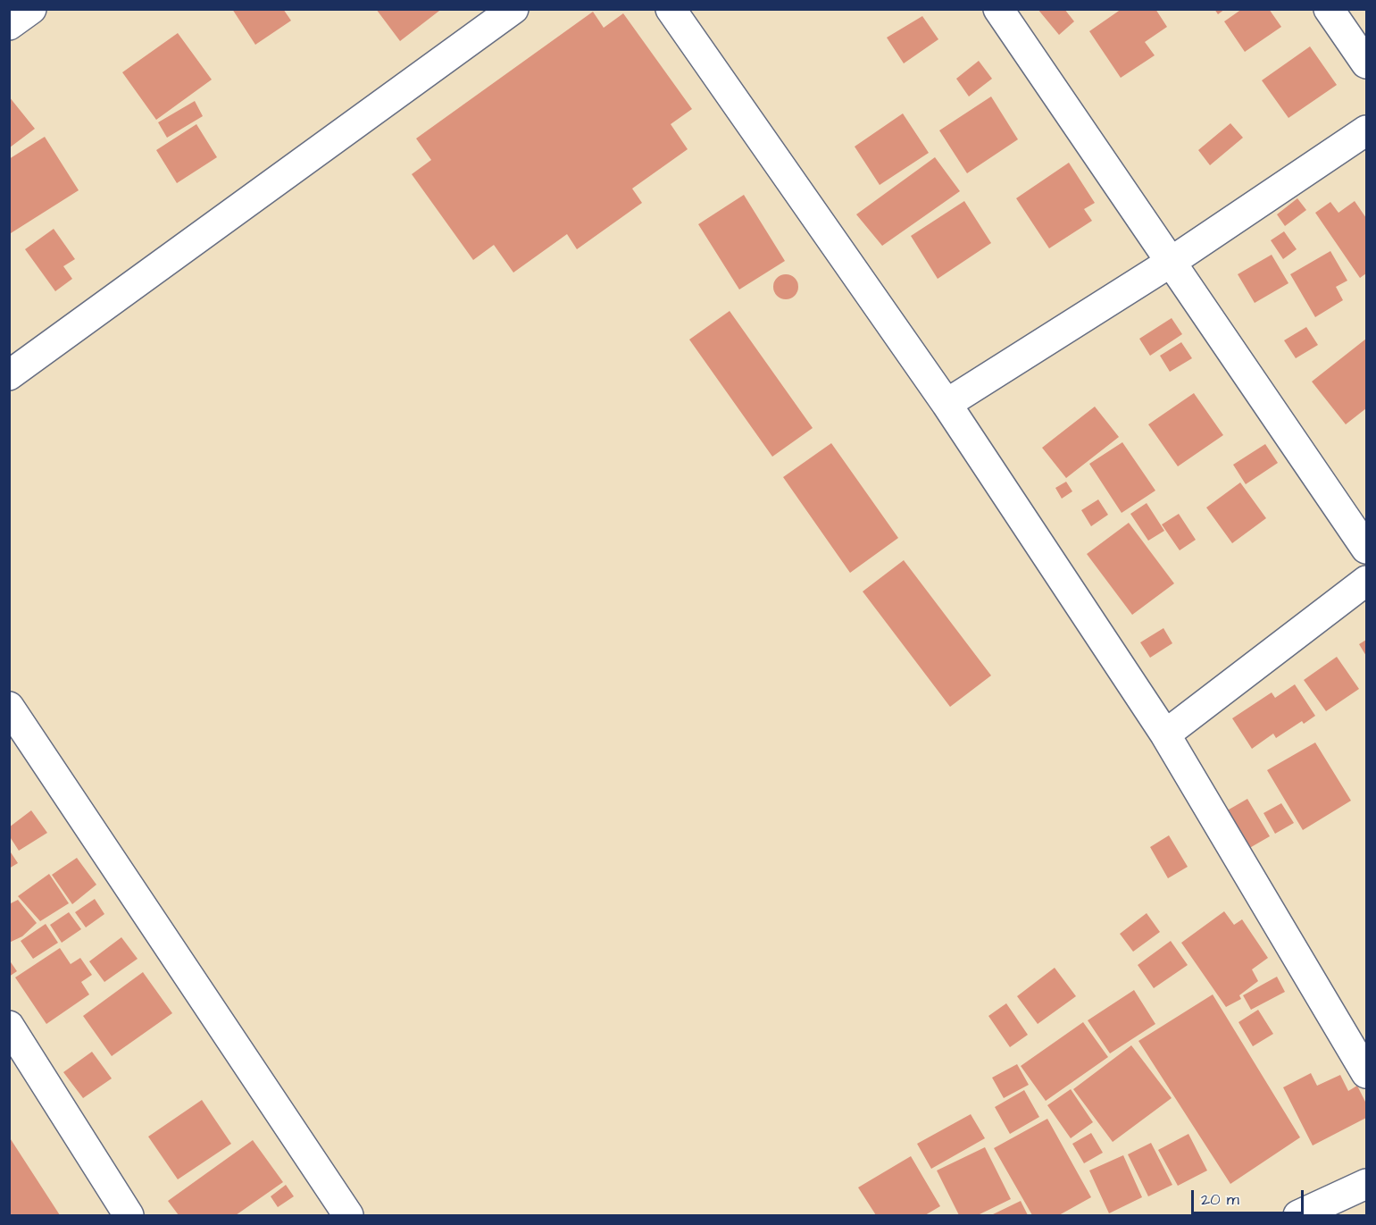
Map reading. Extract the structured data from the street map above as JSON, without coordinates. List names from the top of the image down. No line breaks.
{"scale_bar":"20 m"}
